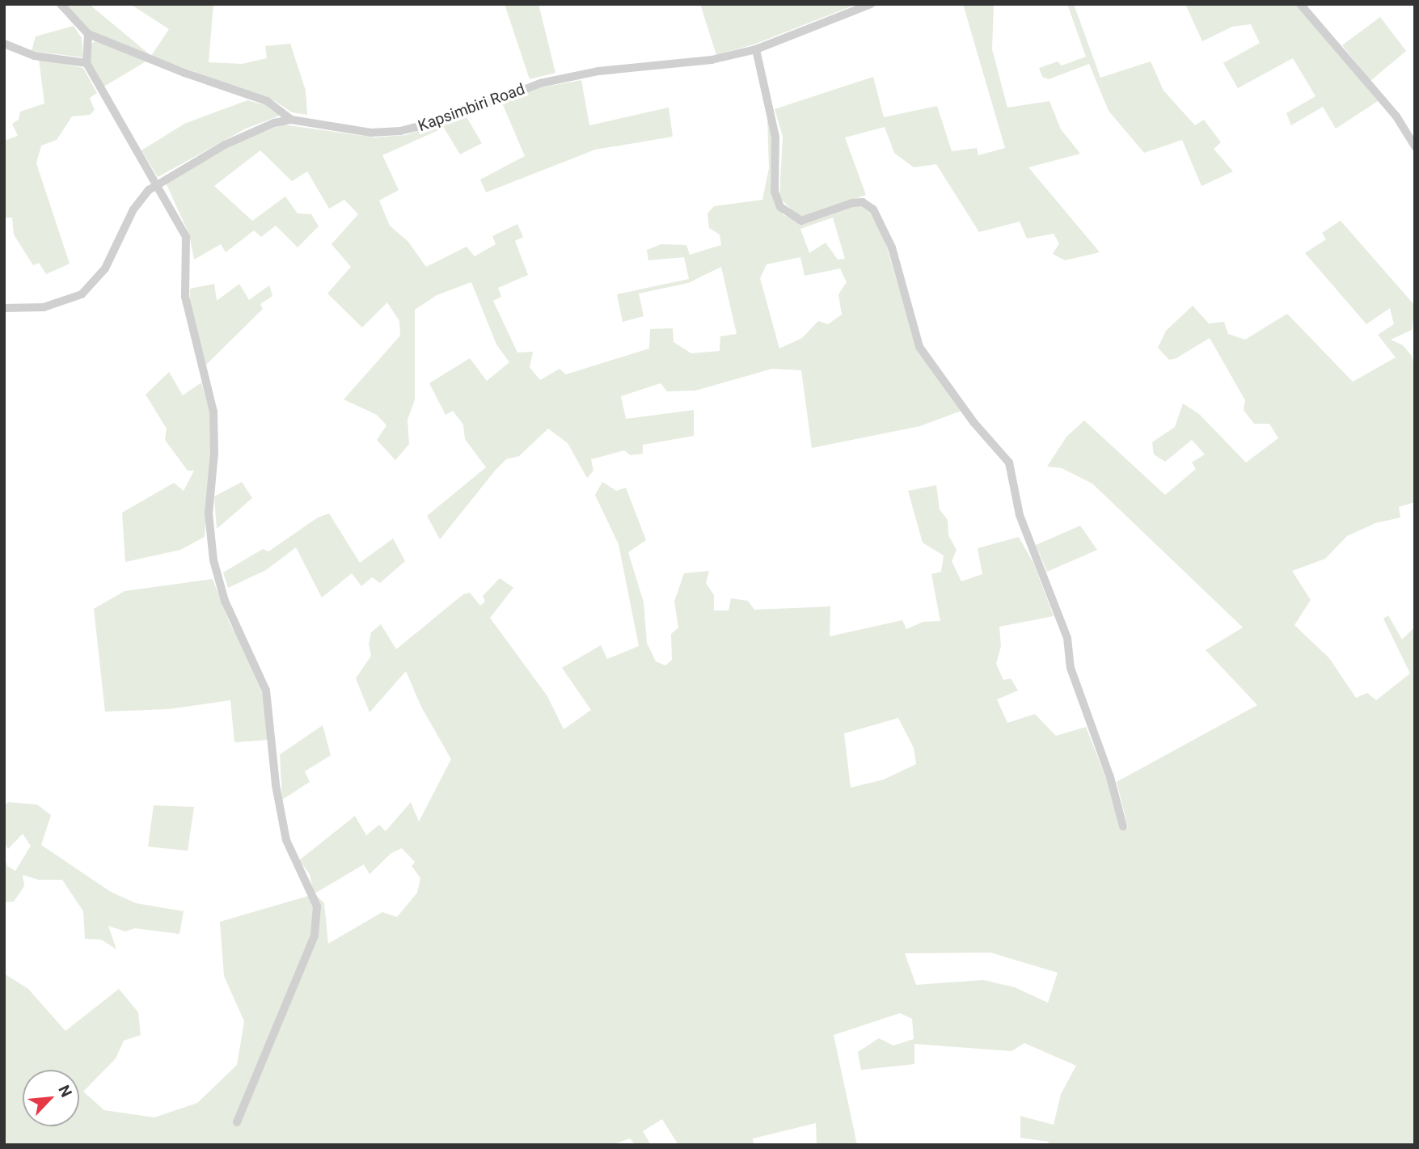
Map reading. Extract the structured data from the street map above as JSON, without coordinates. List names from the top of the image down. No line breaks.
{"streets":{"street":["Kapsimbiri Road"]},"north":"top right"}
